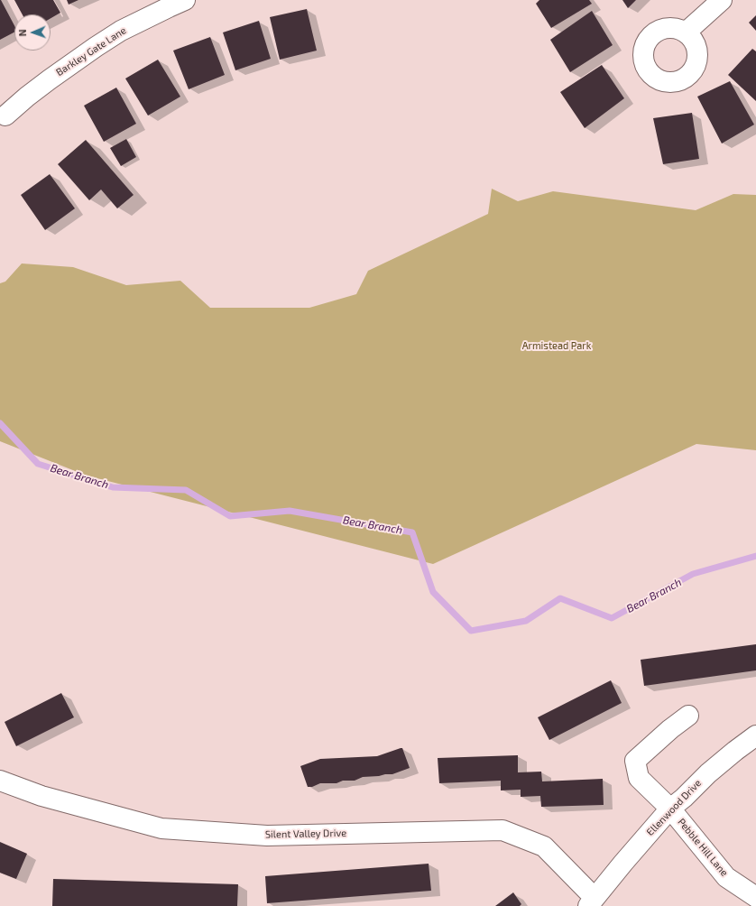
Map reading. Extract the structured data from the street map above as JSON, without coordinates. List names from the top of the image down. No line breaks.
{"streets":{"street":["Barkley Gate Lane","Ellenwood Drive","Silent Valley Drive","Pebble Hill Lane"]},"crossings":[["Ellenwood Drive","Silent Valley Drive"],["Ellenwood Drive","Pebble Hill Lane"]],"water":["Bear Branch"],"parks":["Armistead Park"],"north":"left"}
